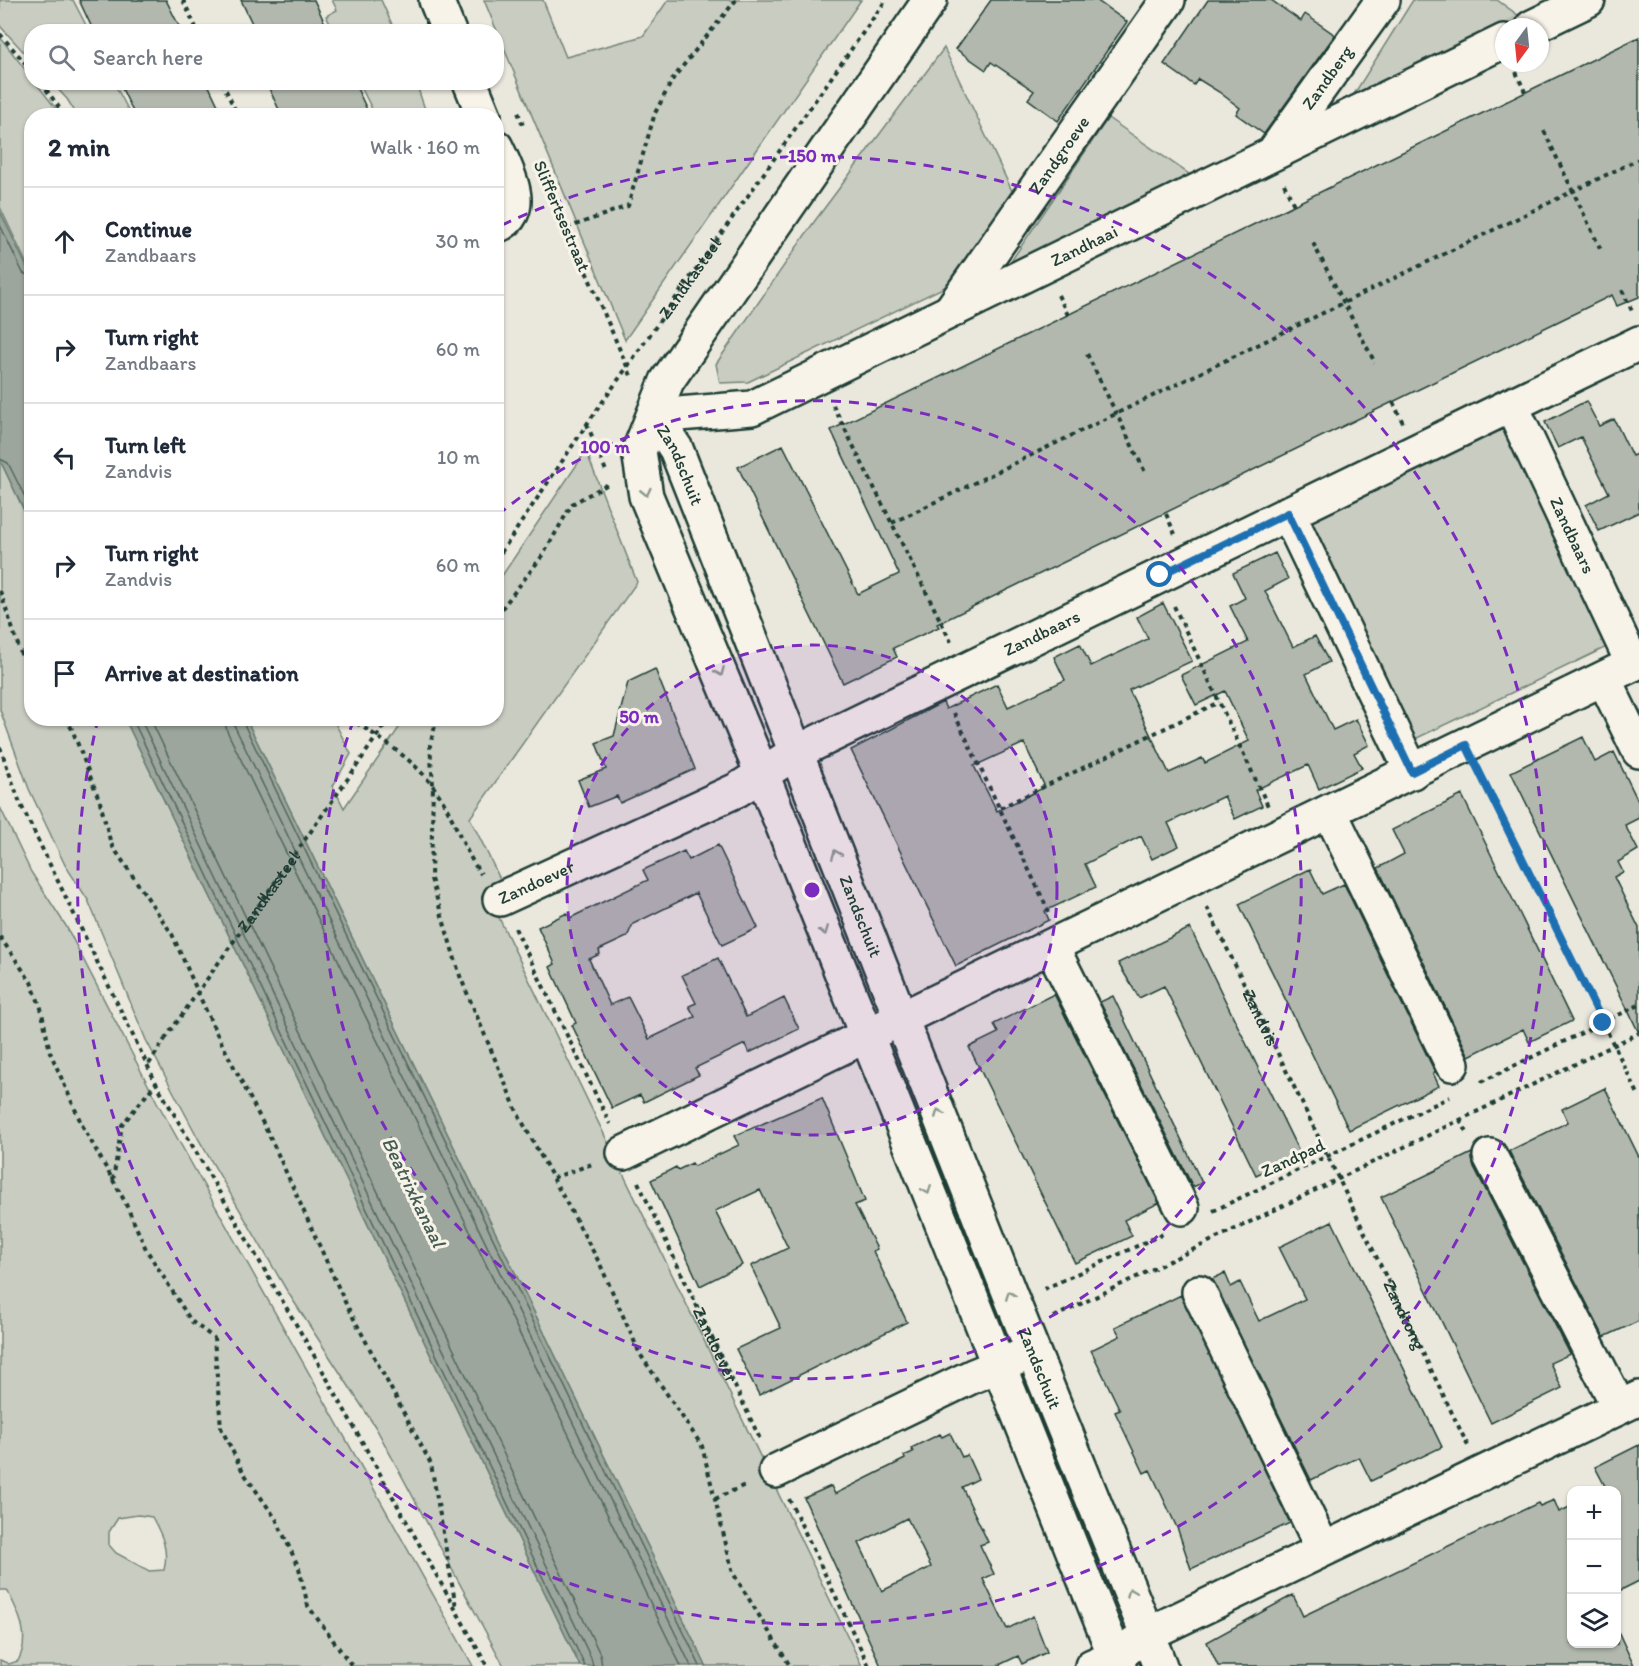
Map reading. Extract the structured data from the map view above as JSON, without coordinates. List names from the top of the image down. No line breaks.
{"streets":{"street":["Zandberg","Zandgroeve","Zandhaai","Zandschuit","Zandbaars","Zandoever"],"path":["Sliffertsestraat","Zandkasteel","Zandvis","Zandpad","Zandtong"]},"crossings":[["Zandberg","Zandhaai"],["Zandgroeve","Zandhaai"],["Sliffertsestraat","Zandkasteel"],["Zandhaai","Zandschuit"],["Zandschuit","Zandbaars"],["Zandschuit","Zandoever"],["Zandschuit","Zandpad"],["Zandbaars","Zandoever"],["Zandvis","Zandpad"],["Zandvis","Zandtong"],["Zandpad","Zandtong"]],"water":["Beatrixkanaal"],"north":"bottom","page":{"search":"Search here","heading":["2 min","Walk · 160 m"],"list":[["Continue","Zandbaars","30 m"],["Turn right","Zandbaars","60 m"],["Turn left","Zandvis","10 m"],["Turn right","Zandvis","60 m"],"Arrive at destination"],"map_buttons":["+","−"]},"rings":["150 m","100 m","50 m"]}
